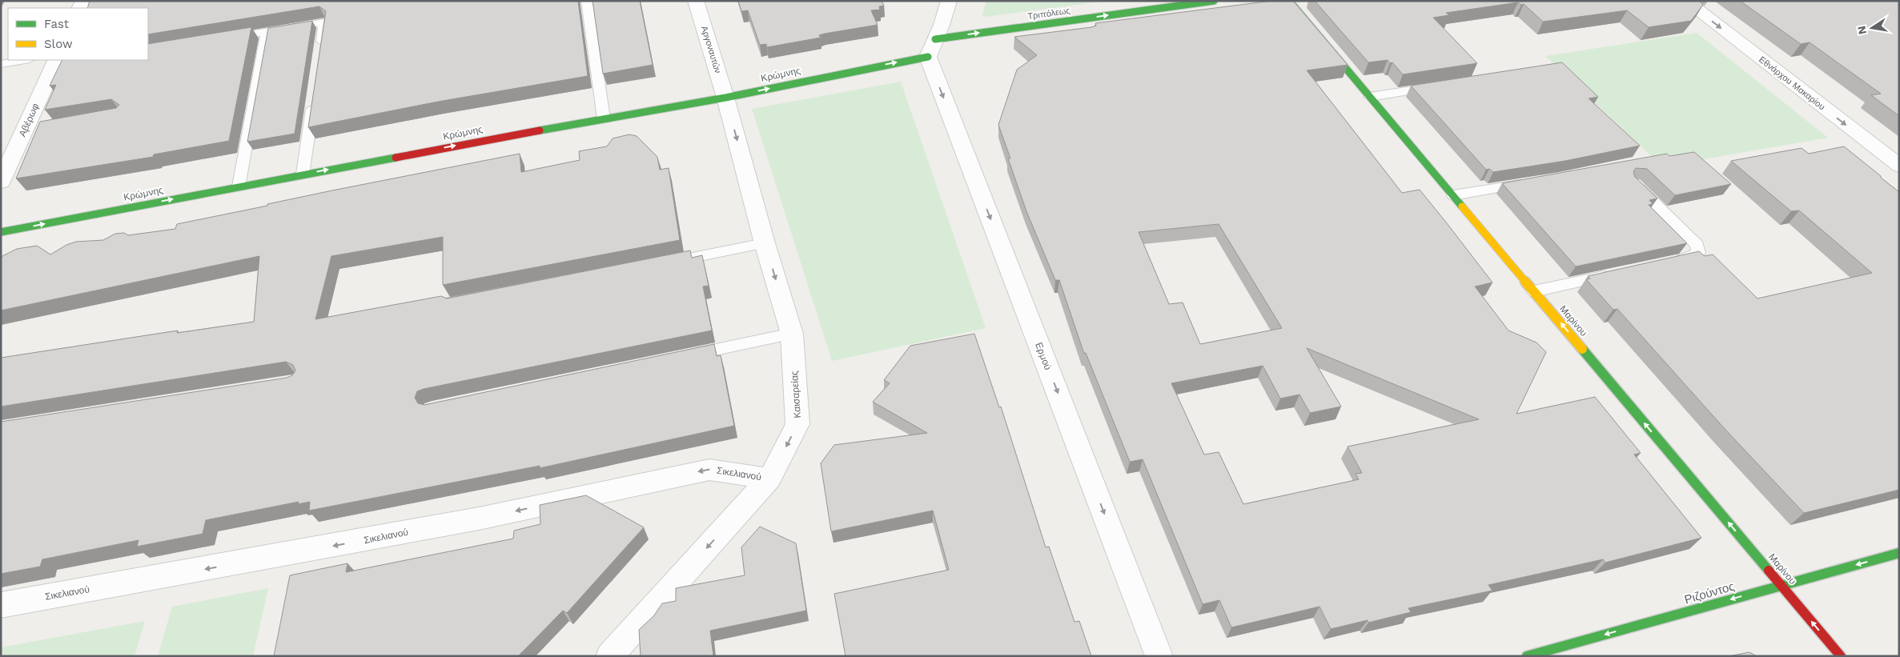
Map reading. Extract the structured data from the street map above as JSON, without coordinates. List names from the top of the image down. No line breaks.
{"streets":{"street":["Τριπόλεως","Αργοναυτών","Κρώμνης","Εθνάρχου Μακαρίου","Αβέρωφ","Μαρίνου","Ερμού","Καισαρείας","Σικελιανού","Ριζούντος"]},"crossings":[["Τριπόλεως","Κρώμνης"],["Τριπόλεως","Ερμού"],["Αργοναυτών","Κρώμνης"],["Αργοναυτών","Καισαρείας"],["Κρώμνης","Ερμού"],["Κρώμνης","Καισαρείας"],["Μαρίνου","Ριζούντος"],["Καισαρείας","Σικελιανού"]],"one_way":["Τριπόλεως","Κρώμνης","Εθνάρχου Μακαρίου","Μαρίνου","Ερμού","Καισαρείας","Σικελιανού","Ριζούντος"],"legend":["Fast","Slow"],"north":"left"}
